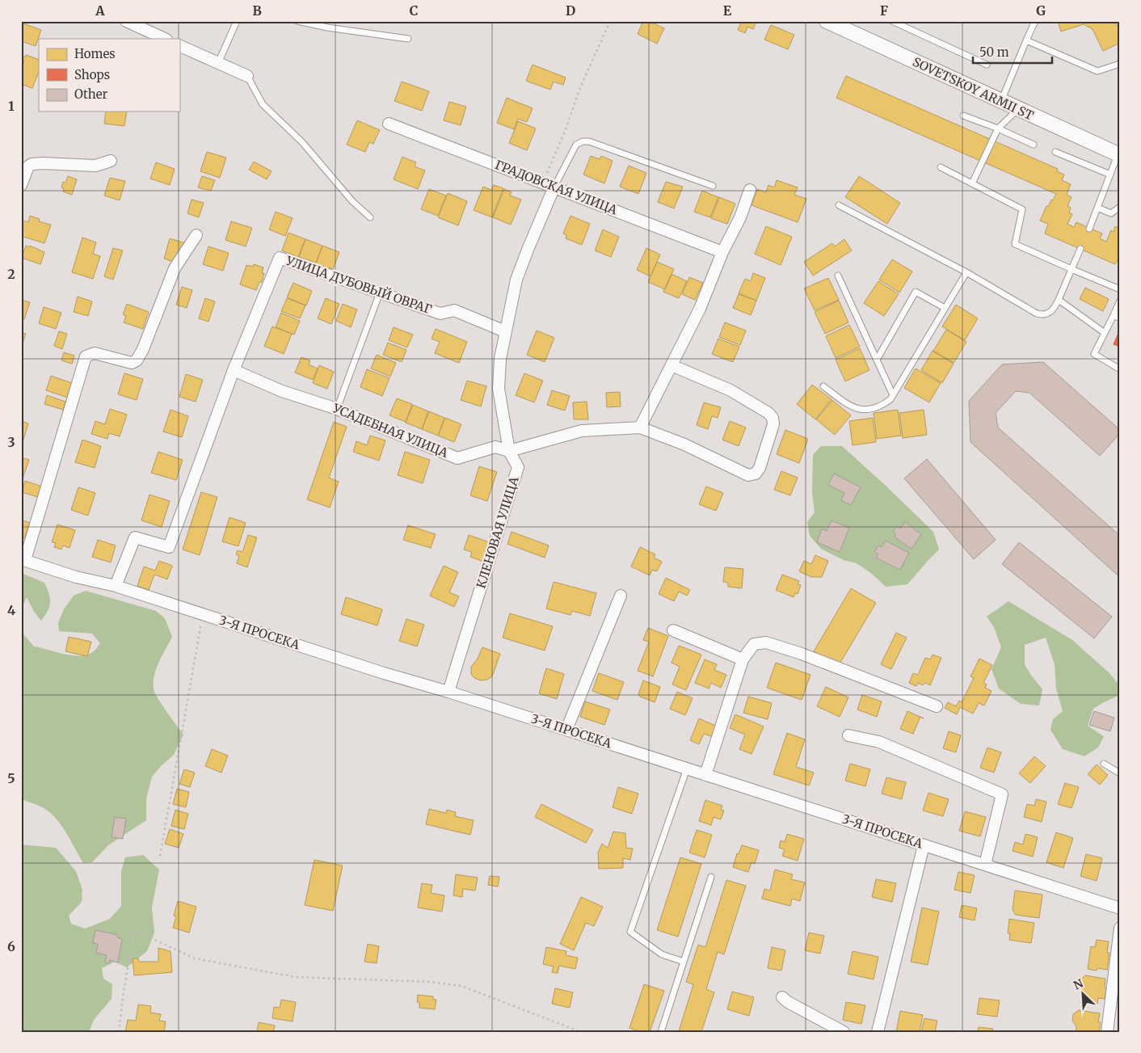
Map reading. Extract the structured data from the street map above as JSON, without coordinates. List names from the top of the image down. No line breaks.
{"streets":{"street":["SOVETSKOY ARMII ST","ГРАДОВСКАЯ УЛИЦА","УЛИЦА ДУБОВЫЙ ОВРАГ","УСАДЕБНАЯ УЛИЦА","КЛЕНОВАЯ УЛИЦА","3-Я ПРОСЕКА"]},"crossings":[["ГРАДОВСКАЯ УЛИЦА","КЛЕНОВАЯ УЛИЦА"],["УЛИЦА ДУБОВЫЙ ОВРАГ","УСАДЕБНАЯ УЛИЦА"],["УЛИЦА ДУБОВЫЙ ОВРАГ","КЛЕНОВАЯ УЛИЦА"],["УСАДЕБНАЯ УЛИЦА","КЛЕНОВАЯ УЛИЦА"],["КЛЕНОВАЯ УЛИЦА","3-Я ПРОСЕКА"]],"legend":["Homes","Shops","Other"],"scale_bar":"50 m","north":"top left","grid":{"columns":["A","B","C","D","E","F","G"],"rows":["1","2","3","4","5","6"]}}
